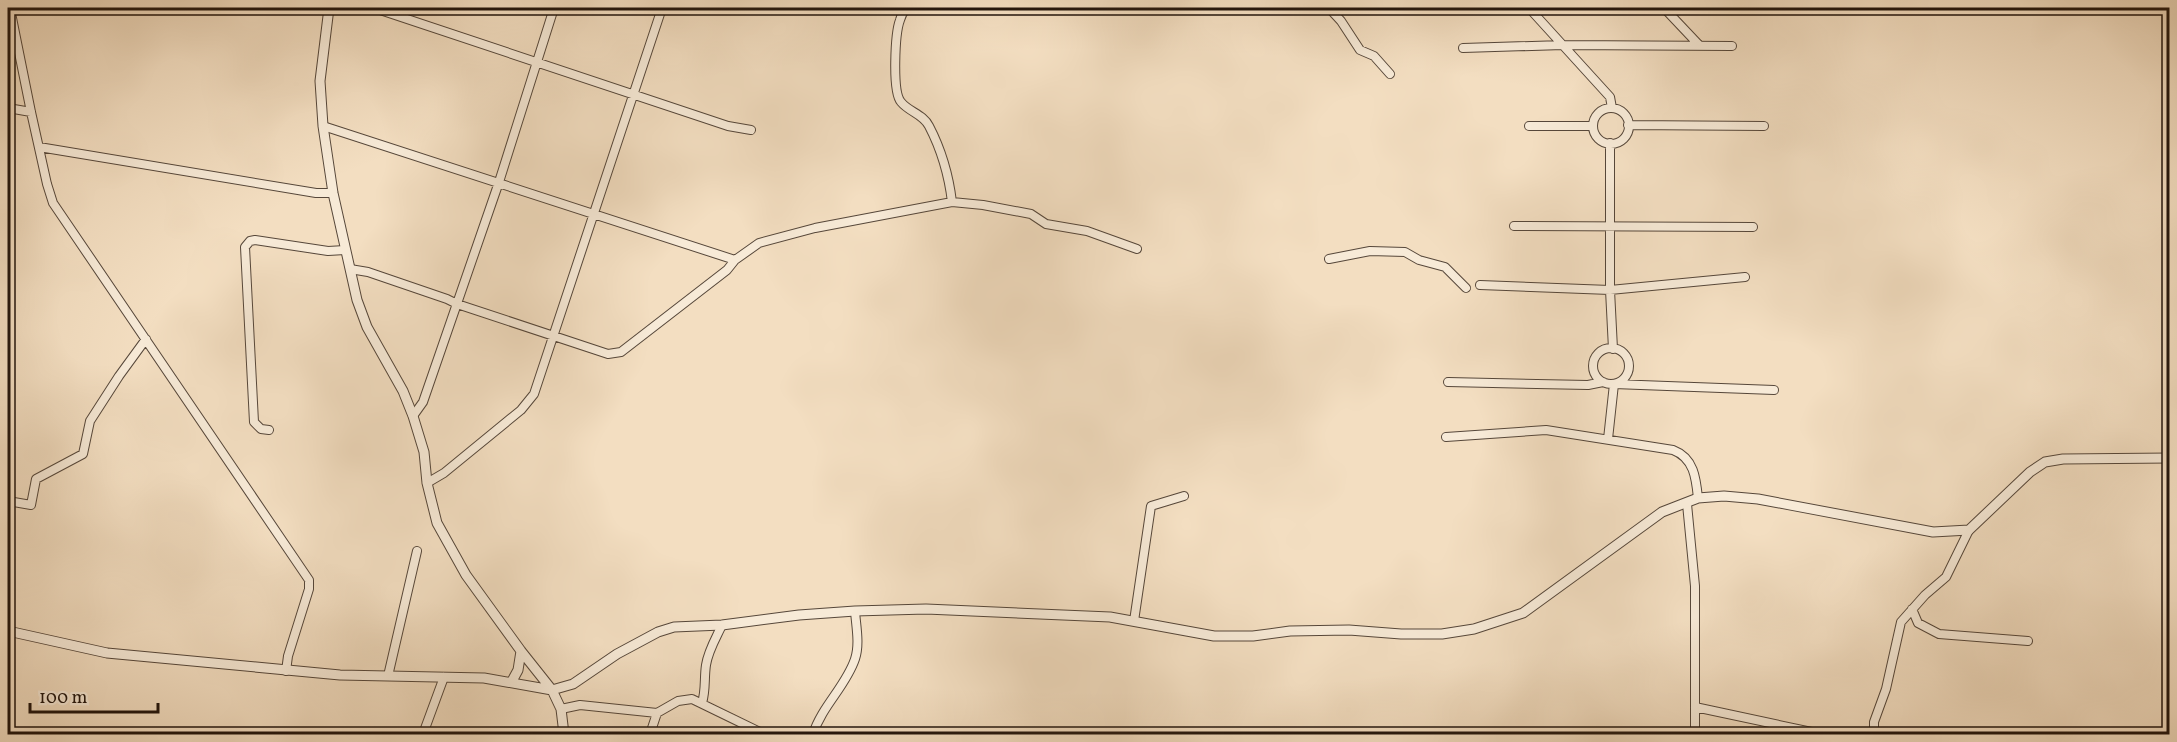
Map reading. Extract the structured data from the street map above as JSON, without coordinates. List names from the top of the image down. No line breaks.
{"scale_bar":"100 m"}
